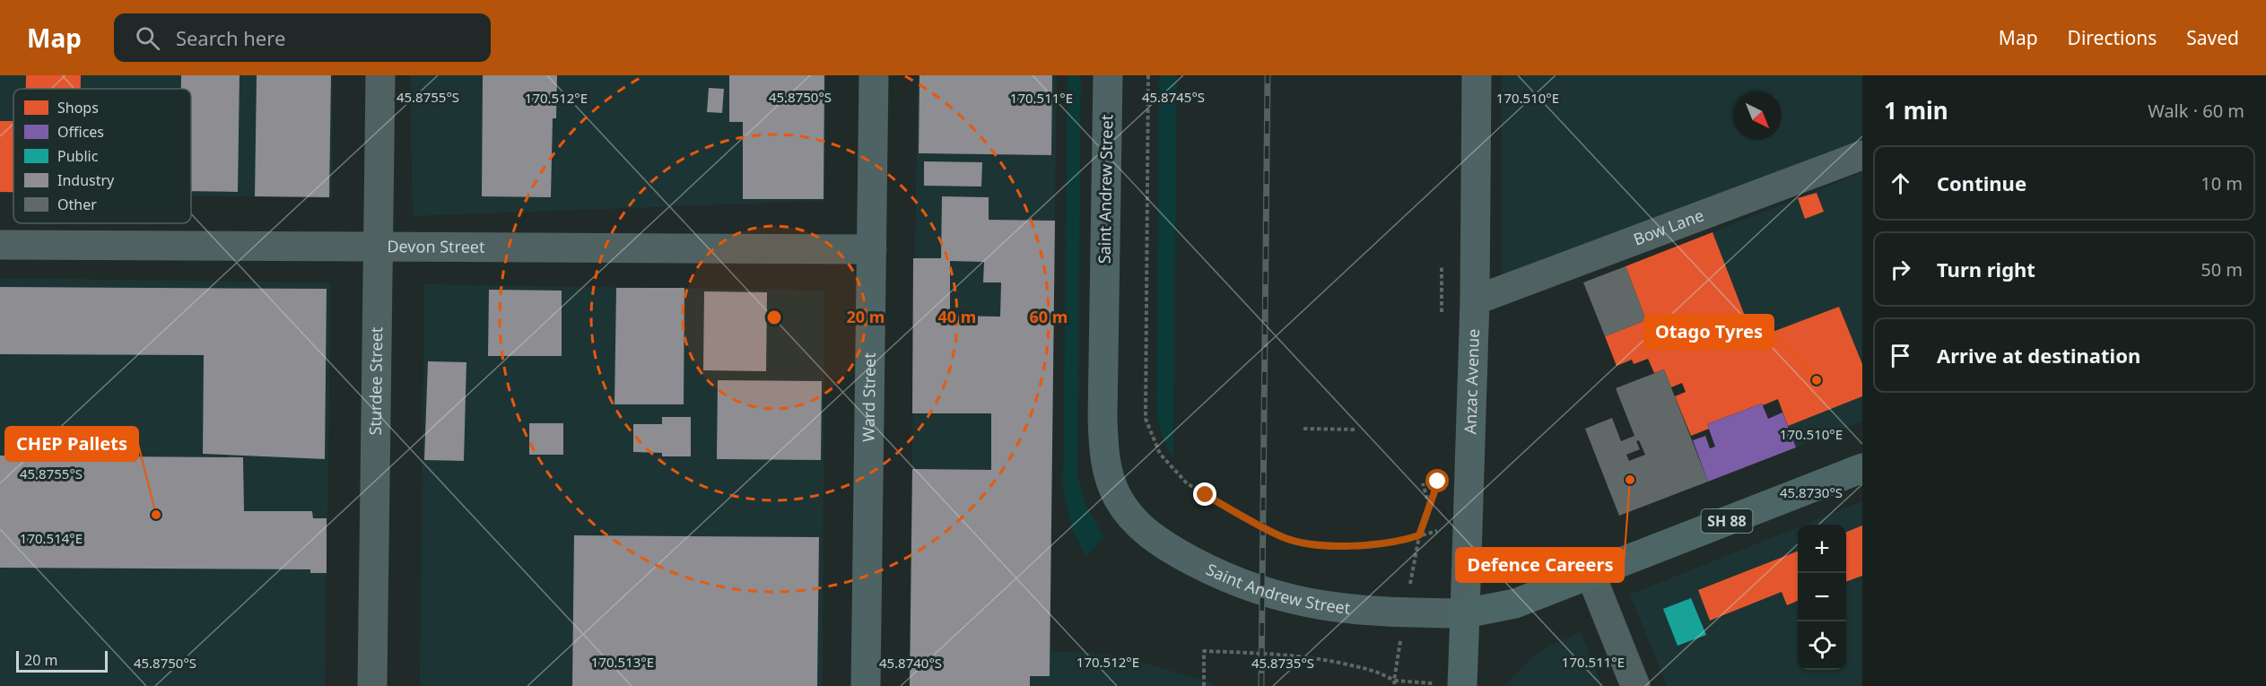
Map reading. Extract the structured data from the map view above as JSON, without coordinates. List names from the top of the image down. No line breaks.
{"streets":{"highway":["Saint Andrew Street","Anzac Avenue","SH 88"],"street":["Bow Lane","Devon Street","Sturdee Street","Ward Street"]},"crossings":[["Saint Andrew Street","Anzac Avenue"],["Bow Lane","Anzac Avenue"],["Devon Street","Sturdee Street"],["Devon Street","Ward Street"]],"places":["Otago Tyres","Defence Careers","CHEP Pallets"],"legend":["Shops","Offices","Public","Industry","Other"],"scale_bar":"20 m","north":"bottom right","page":{"header":"Map","search":"Search here","nav":["Map","Directions","Saved"],"heading":["1 min","Walk · 60 m"],"list":[["Continue","10 m"],["Turn right","50 m"],"Arrive at destination"],"map_buttons":["+","−"],"scale":"20 m"},"coordinates":["45.8755°S","45.8750°S","45.8745°S","170.512°E","170.511°E","170.510°E","45.8730°S","170.514°E","170.513°E","45.8740°S","45.8735°S"],"rings":["20 m","40 m","60 m"]}
